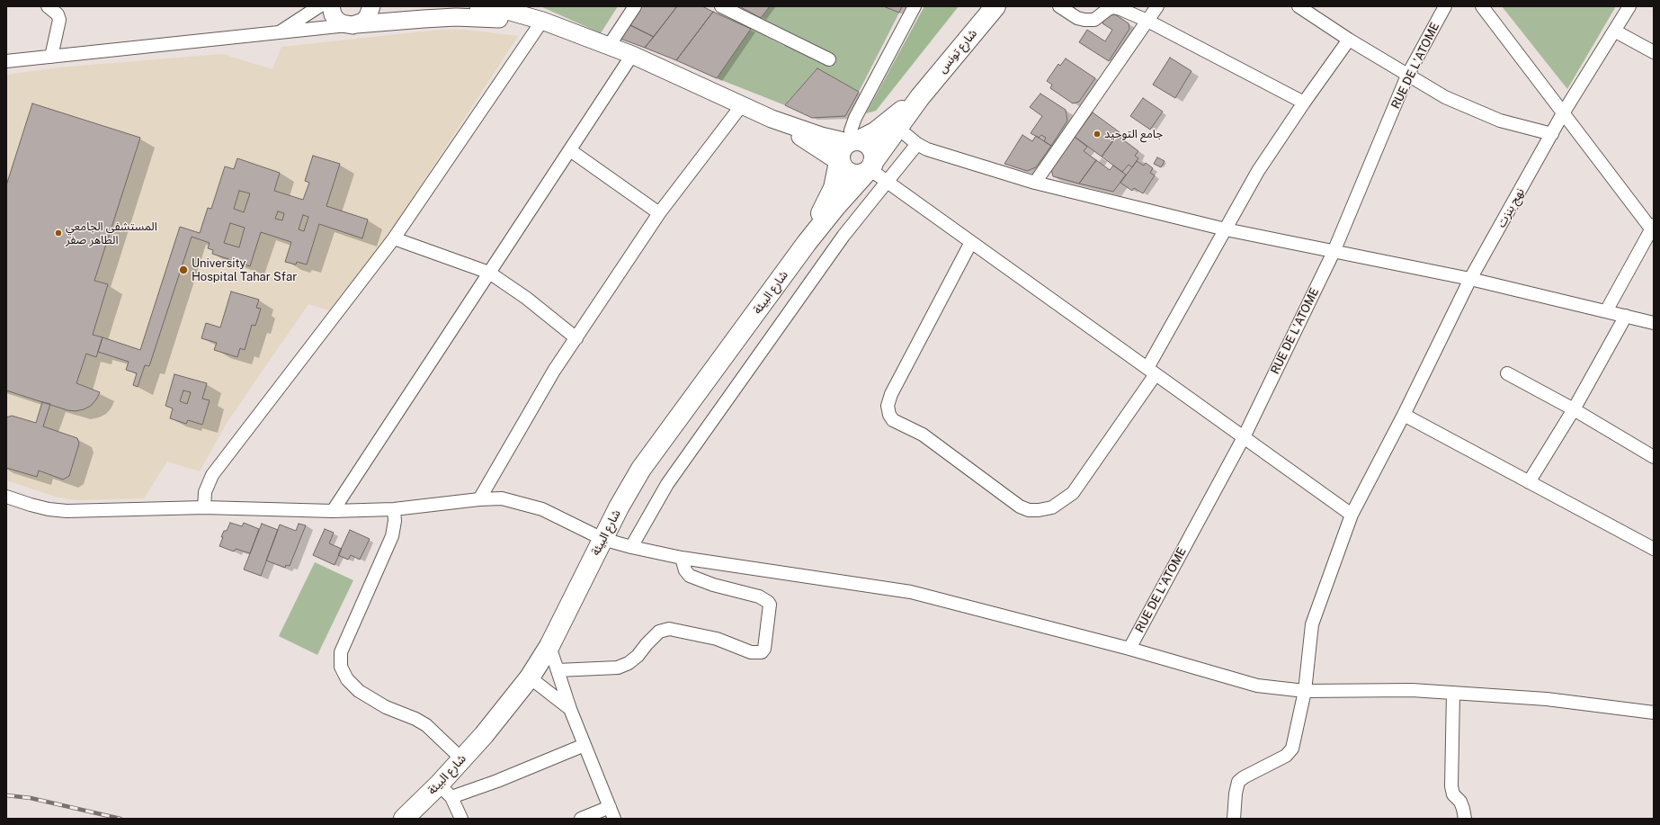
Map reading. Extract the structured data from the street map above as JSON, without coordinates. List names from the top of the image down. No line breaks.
{"streets":{"main road":["شارع تونس","شارع البيئة"],"street":["RUE DE L'ATOME","نهج بنزت"]},"crossings":[["شارع تونس","شارع البيئة"]],"places":["جامع التوحيد","المستشفى الجامعي الطاهر صفر","University Hospital Tahar Sfar"]}
